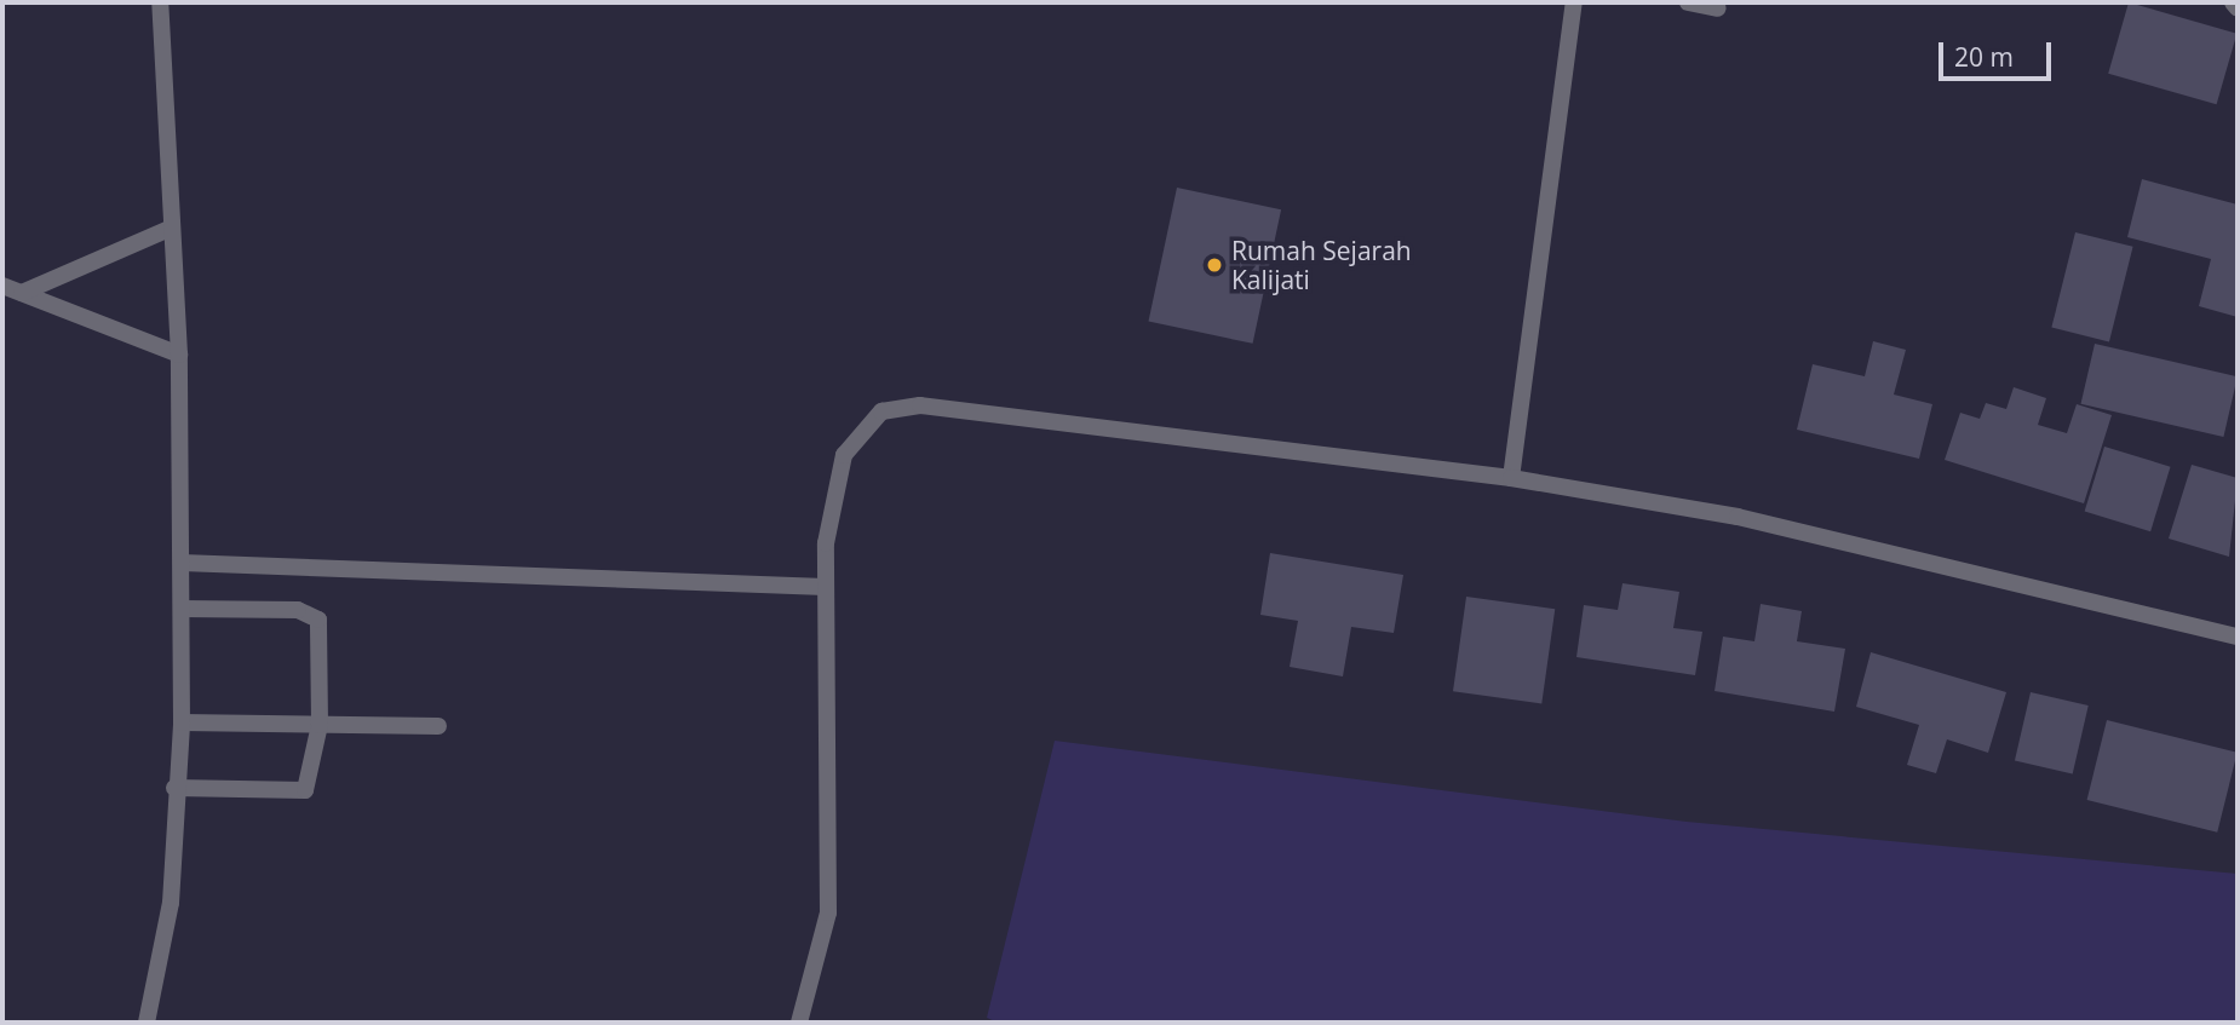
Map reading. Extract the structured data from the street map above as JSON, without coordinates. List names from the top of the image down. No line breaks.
{"places":["Rumah Sejarah Kalijati"],"scale_bar":"20 m"}
